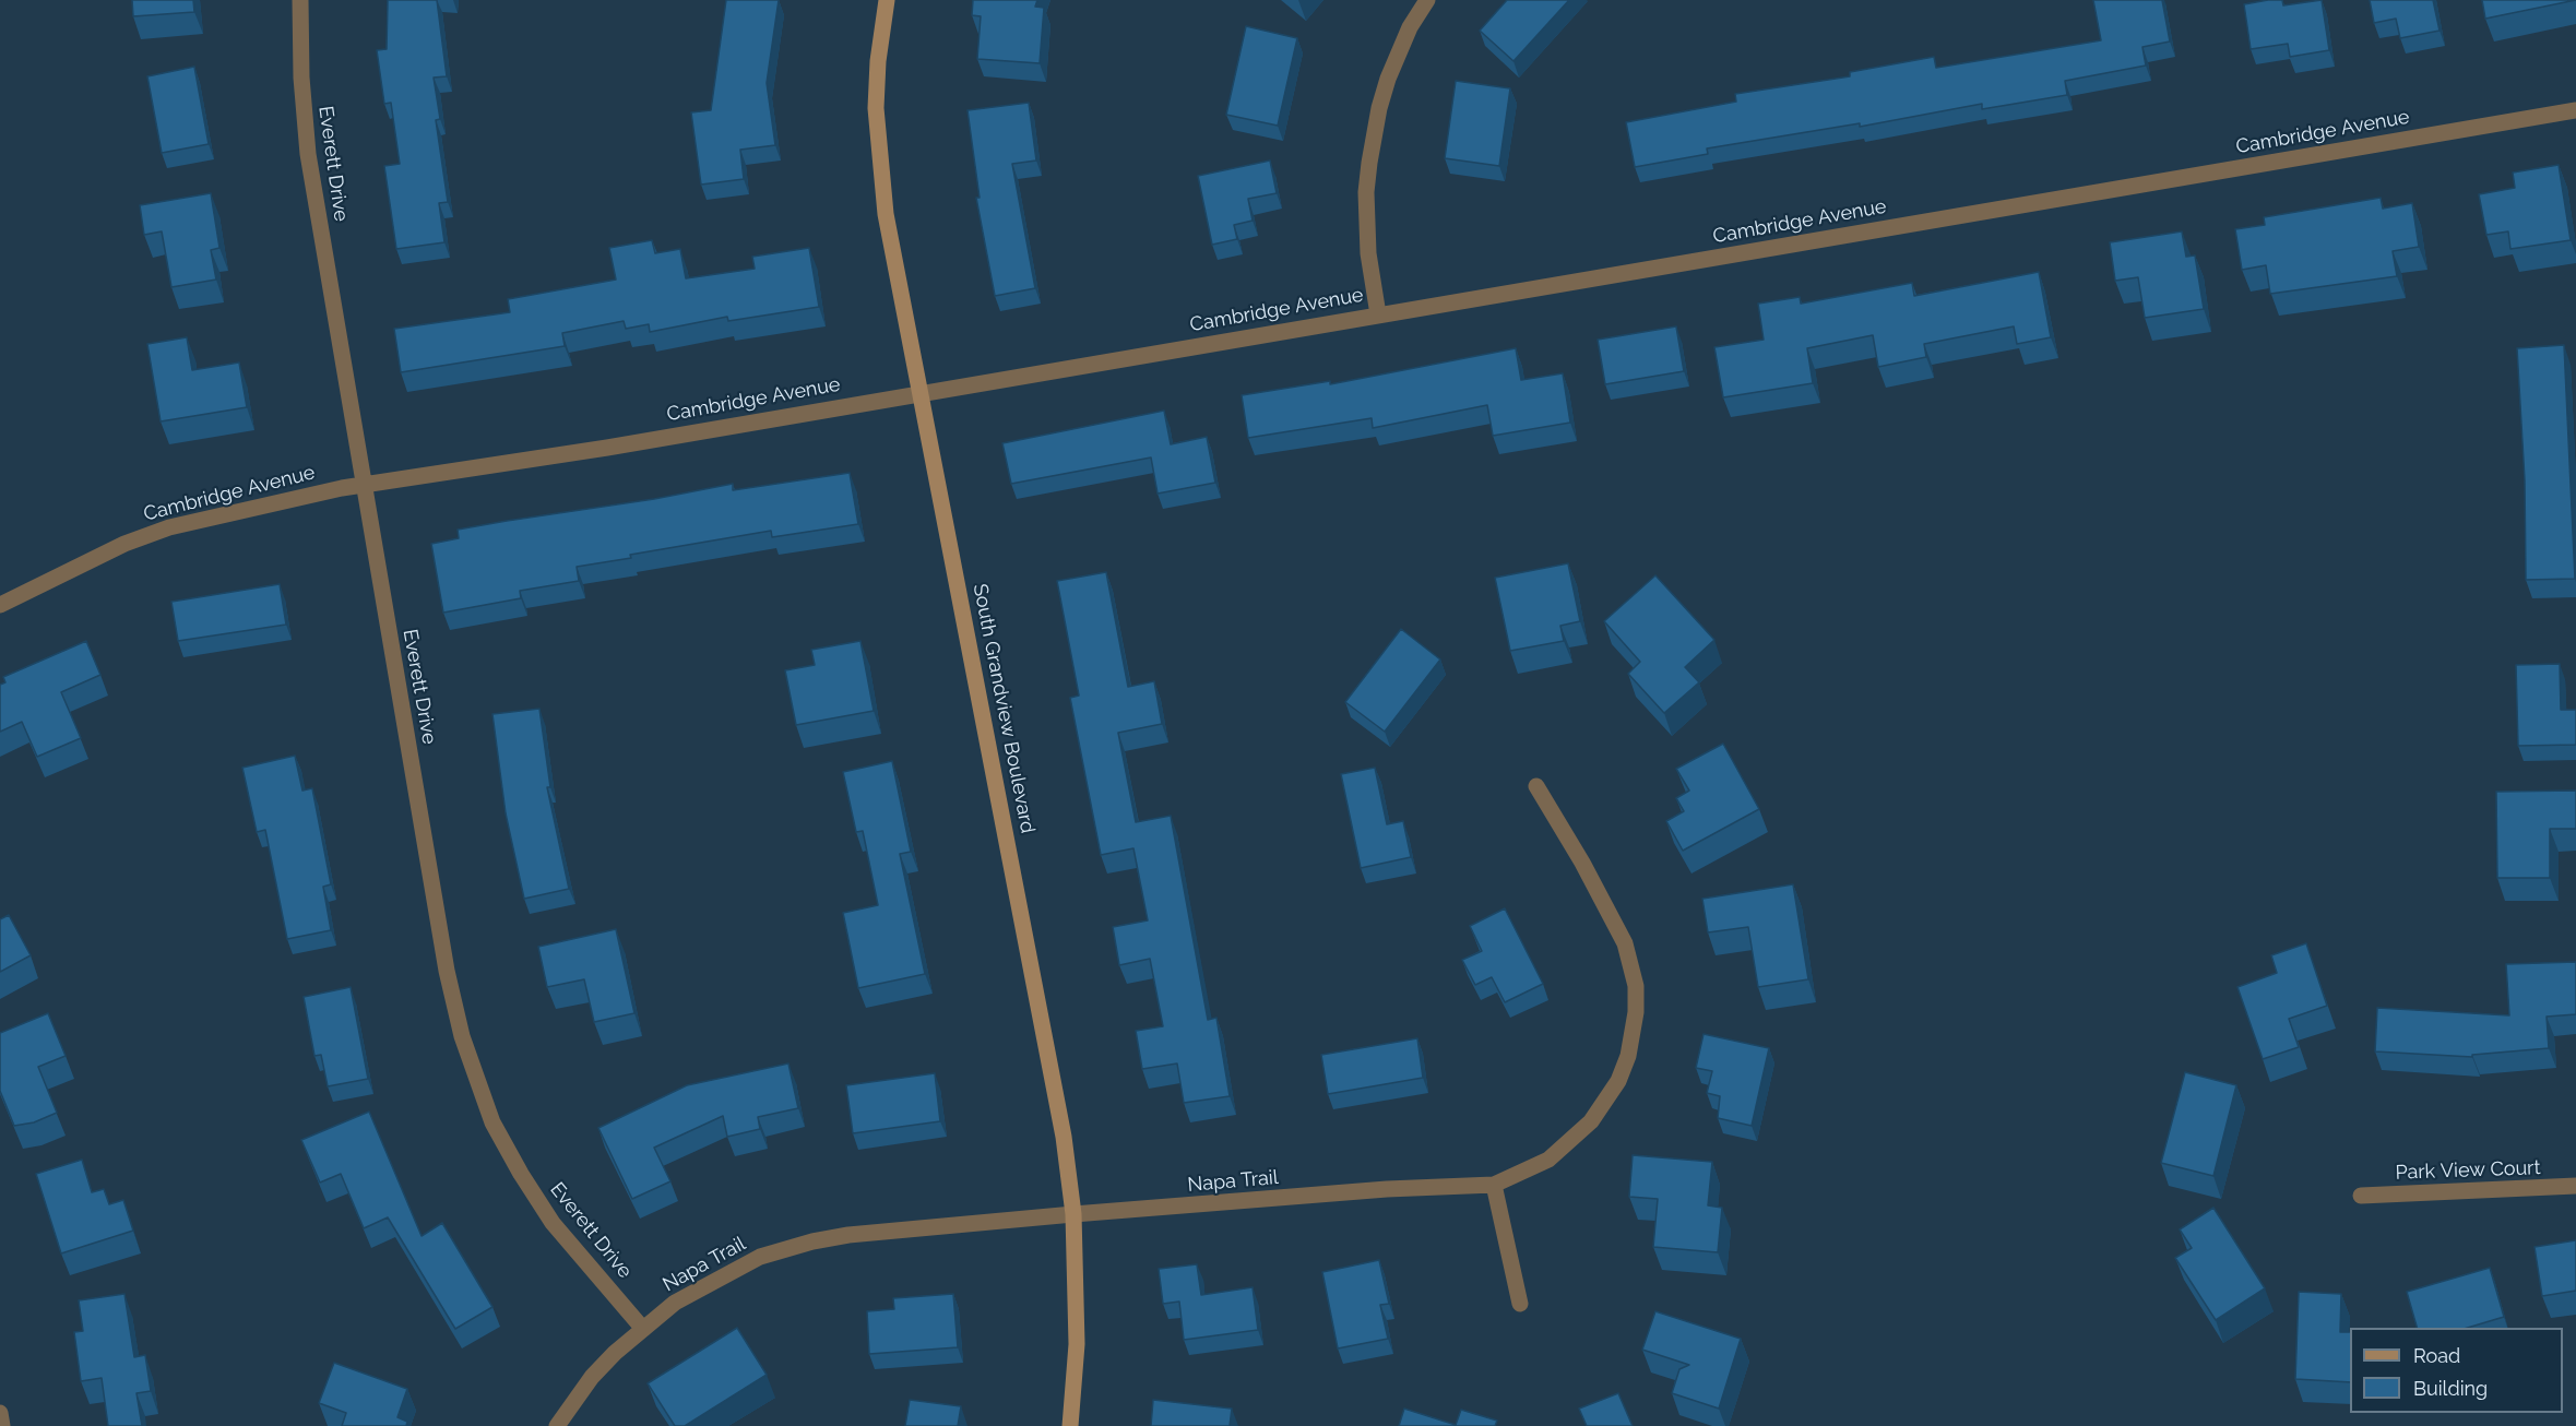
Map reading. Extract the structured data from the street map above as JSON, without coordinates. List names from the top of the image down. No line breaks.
{"streets":{"street":["Cambridge Avenue","Everett Drive","South Grandview Boulevard","Park View Court","Napa Trail"]},"crossings":[["Cambridge Avenue","Everett Drive"],["Cambridge Avenue","South Grandview Boulevard"],["Everett Drive","Napa Trail"],["South Grandview Boulevard","Napa Trail"]],"legend":["Road","Building"]}
